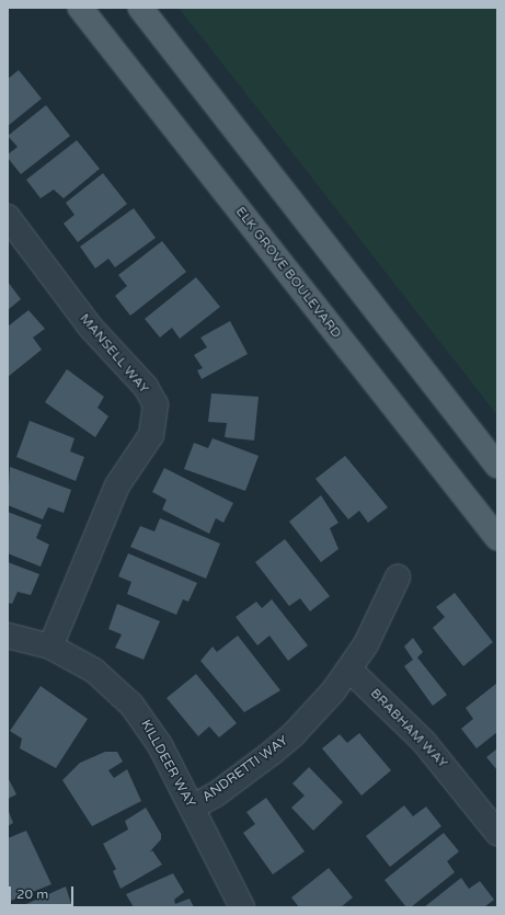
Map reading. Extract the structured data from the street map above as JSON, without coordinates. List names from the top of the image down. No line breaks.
{"streets":{"main road":["ELK GROVE BOULEVARD"],"street":["MANSELL WAY","BRABHAM WAY","KILLDEER WAY","ANDRETTI WAY"]},"crossings":[["MANSELL WAY","KILLDEER WAY"],["BRABHAM WAY","ANDRETTI WAY"],["KILLDEER WAY","ANDRETTI WAY"]],"scale_bar":"20 m"}
